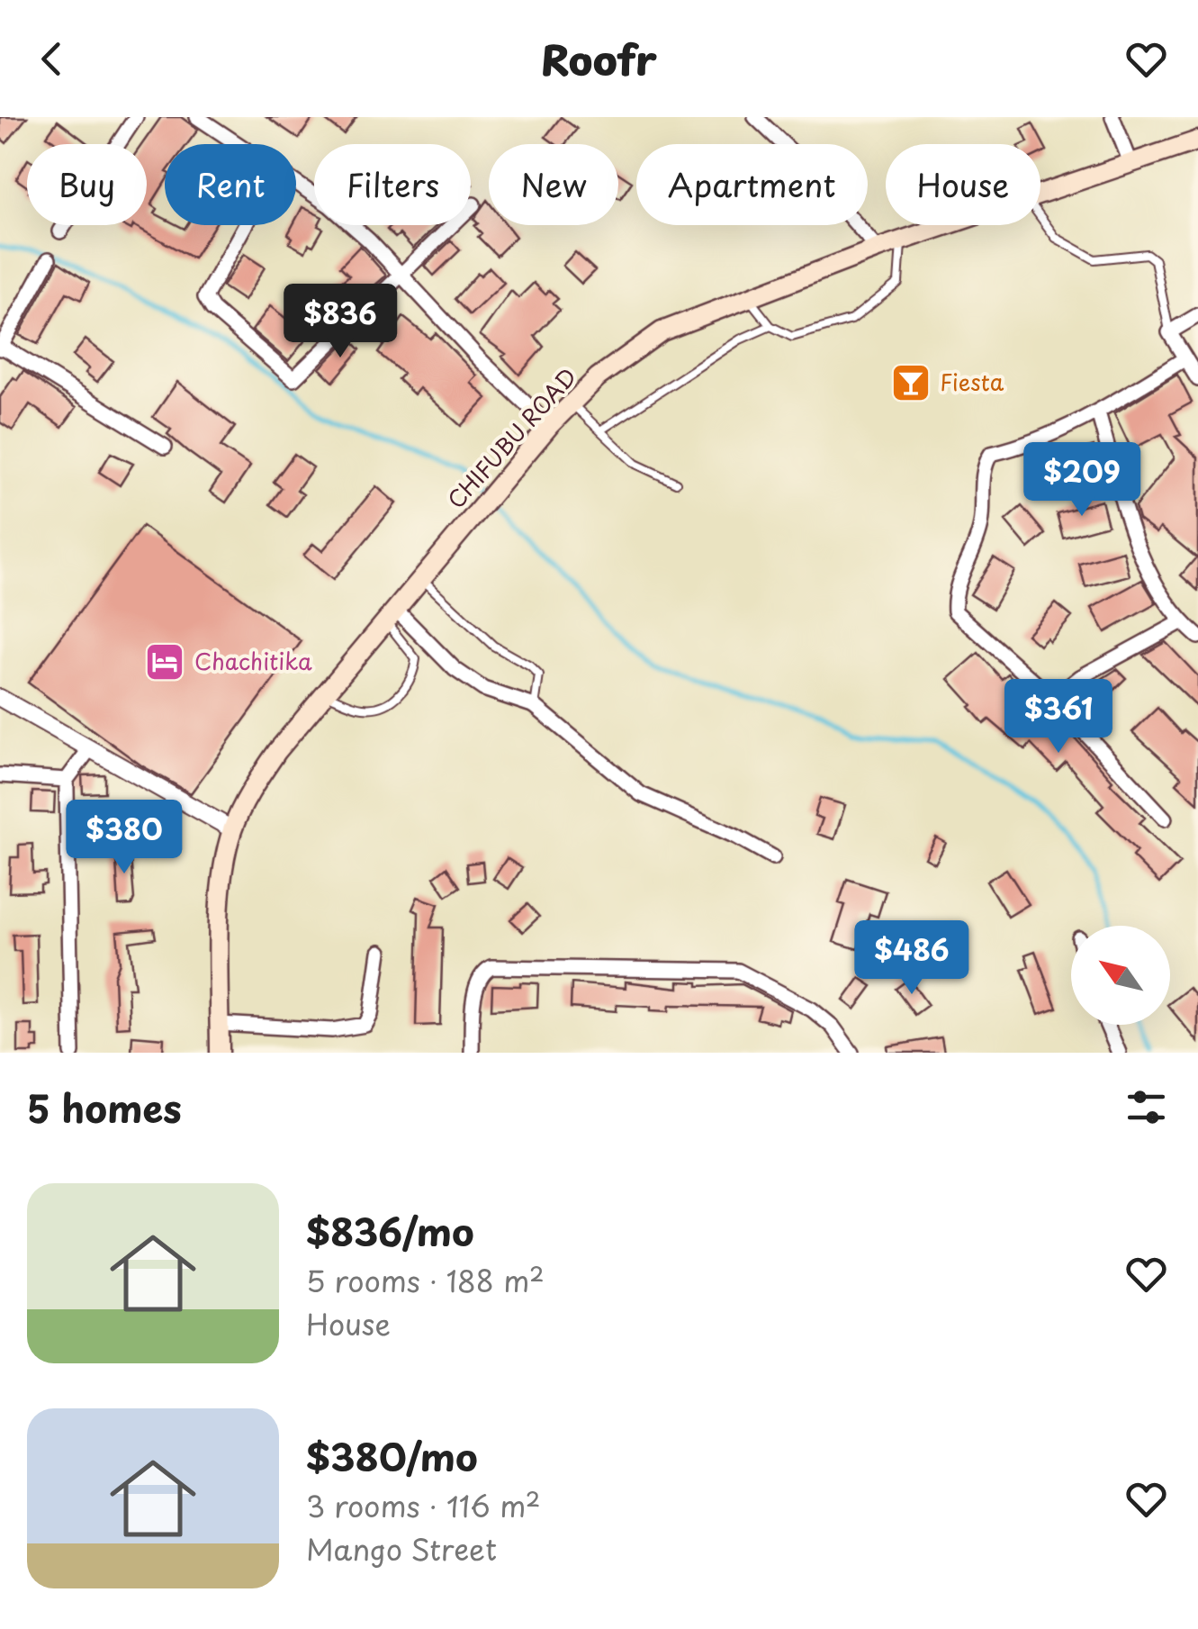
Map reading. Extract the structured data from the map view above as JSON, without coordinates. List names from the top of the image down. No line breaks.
{"streets":{"main road":["CHIFUBU ROAD"]},"places":{"bar":["Fiesta"],"hotel":["Chachitika"]},"north":"top left","page":{"header":"Roofr","chip":["Buy","Rent","Filters","New","Apartment","House"],"price":["$836","$209","$361","$380","$486"],"heading":"5 homes","list":[{"name":"$836/mo","note":"5 rooms · 188 m² · House"},{"name":"$380/mo","note":"3 rooms · 116 m² · Mango Street"}]}}
